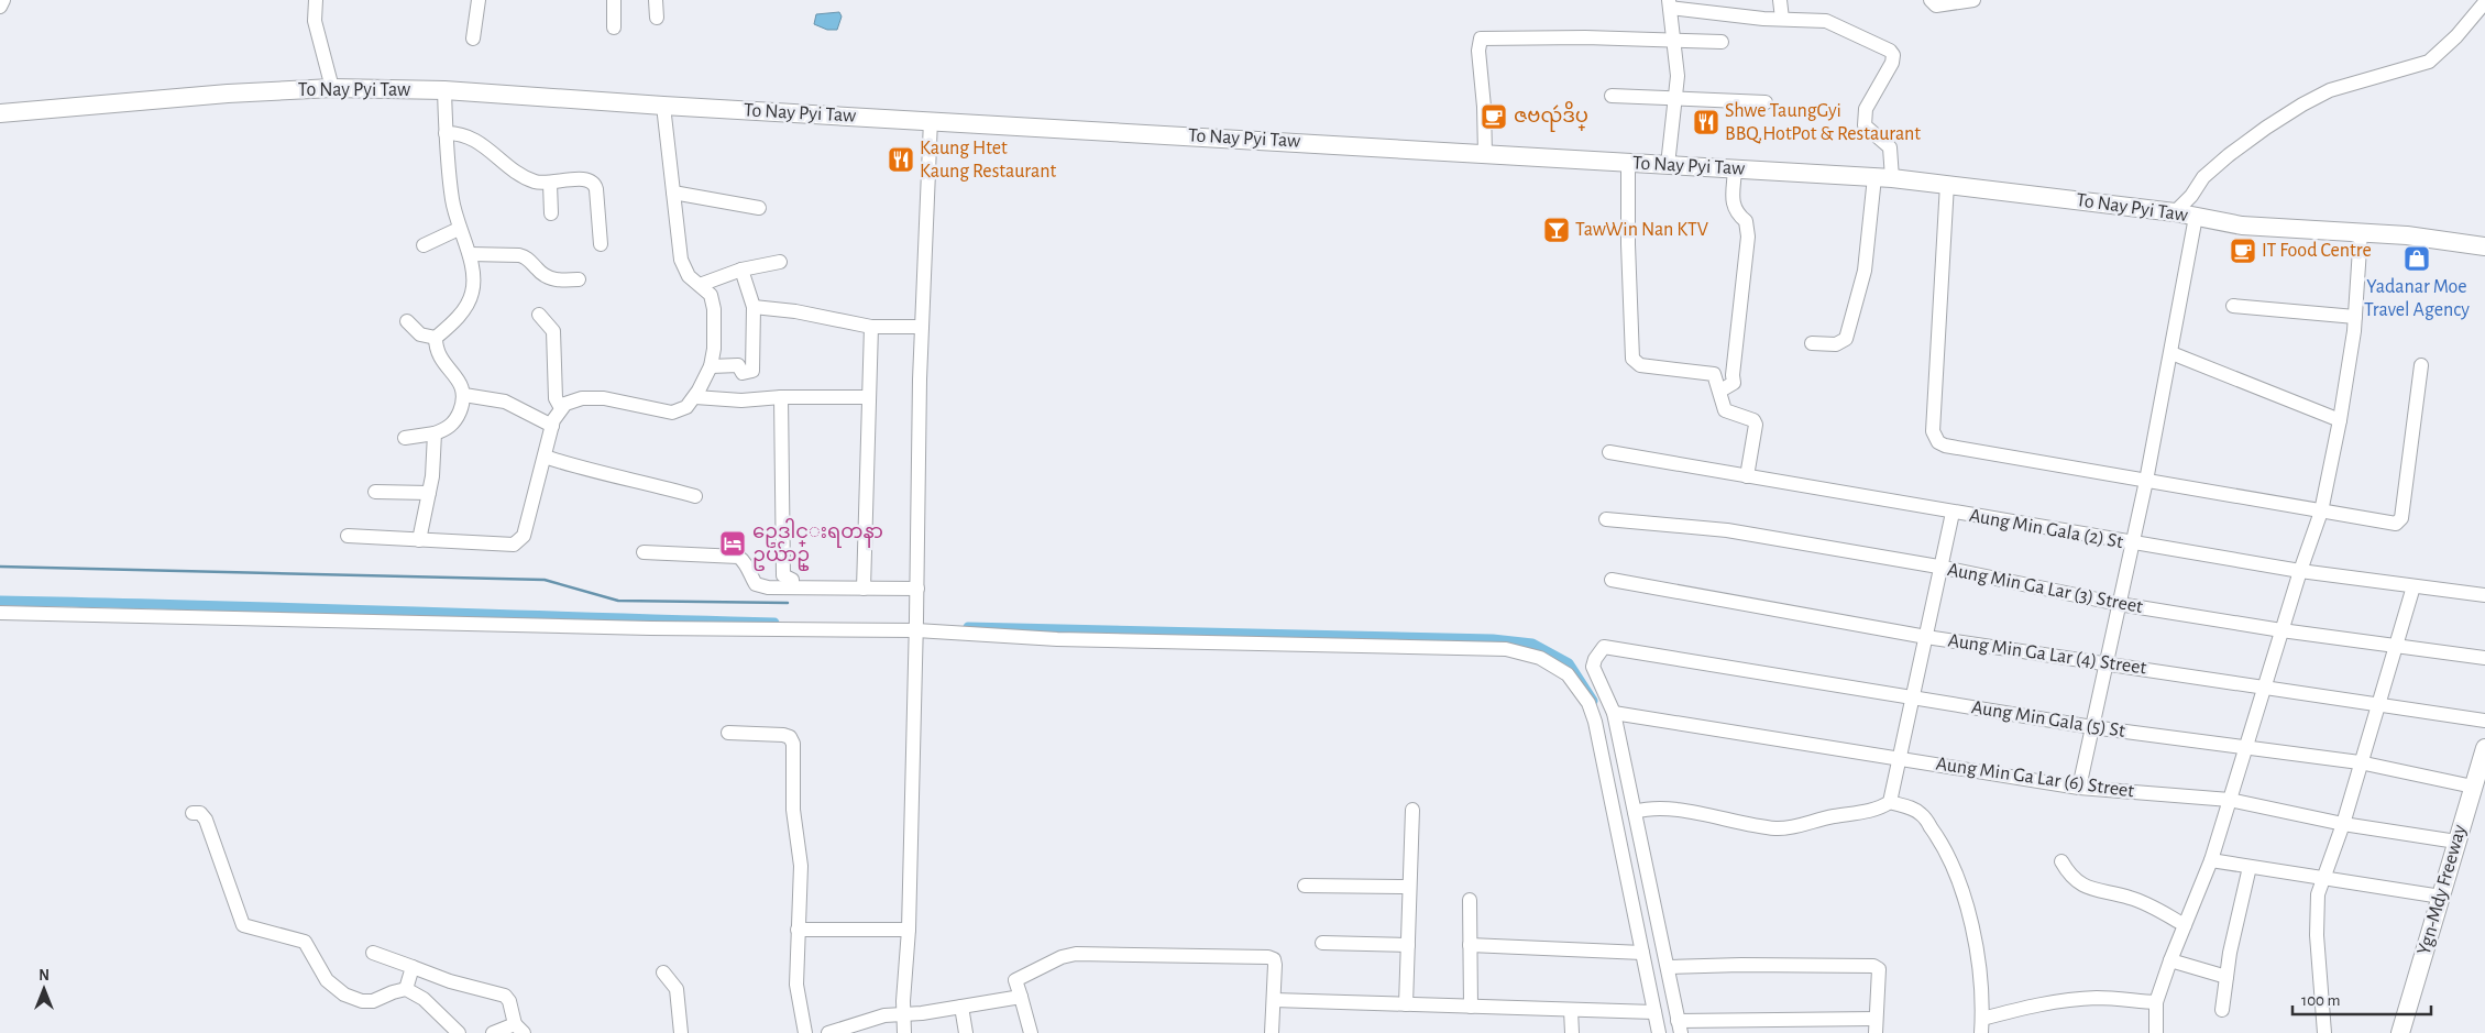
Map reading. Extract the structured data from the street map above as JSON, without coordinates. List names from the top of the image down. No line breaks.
{"streets":{"main road":["To Nay Pyi Taw","Ygn-Mdy Freeway"],"street":["Aung Min Gala (2) St","Aung Min Ga Lar (3) Street","Aung Min Ga Lar (4) Street","Aung Min Gala (5) St","Aung Min Ga Lar (6) Street"]},"crossings":[["Aung Min Gala (5) St","Aung Min Ga Lar (6) Street"],["Aung Min Gala (5) St","Ygn-Mdy Freeway"],["Aung Min Ga Lar (6) Street","Ygn-Mdy Freeway"]],"places":{"cafe":["ဇဗၺဴဒိပ္","IT Food Centre"],"restaurant":["Shwe TaungGyi BBQ,HotPot & Restaurant","Kaung Htet Kaung Restaurant"],"bar":["TawWin Nan KTV"],"shop":["Yadanar Moe Travel Agency"],"hotel":["ဥေဒါင္းရတနာ ဥယ်ာဥ္"]},"scale_bar":"100 m","north":"top"}
